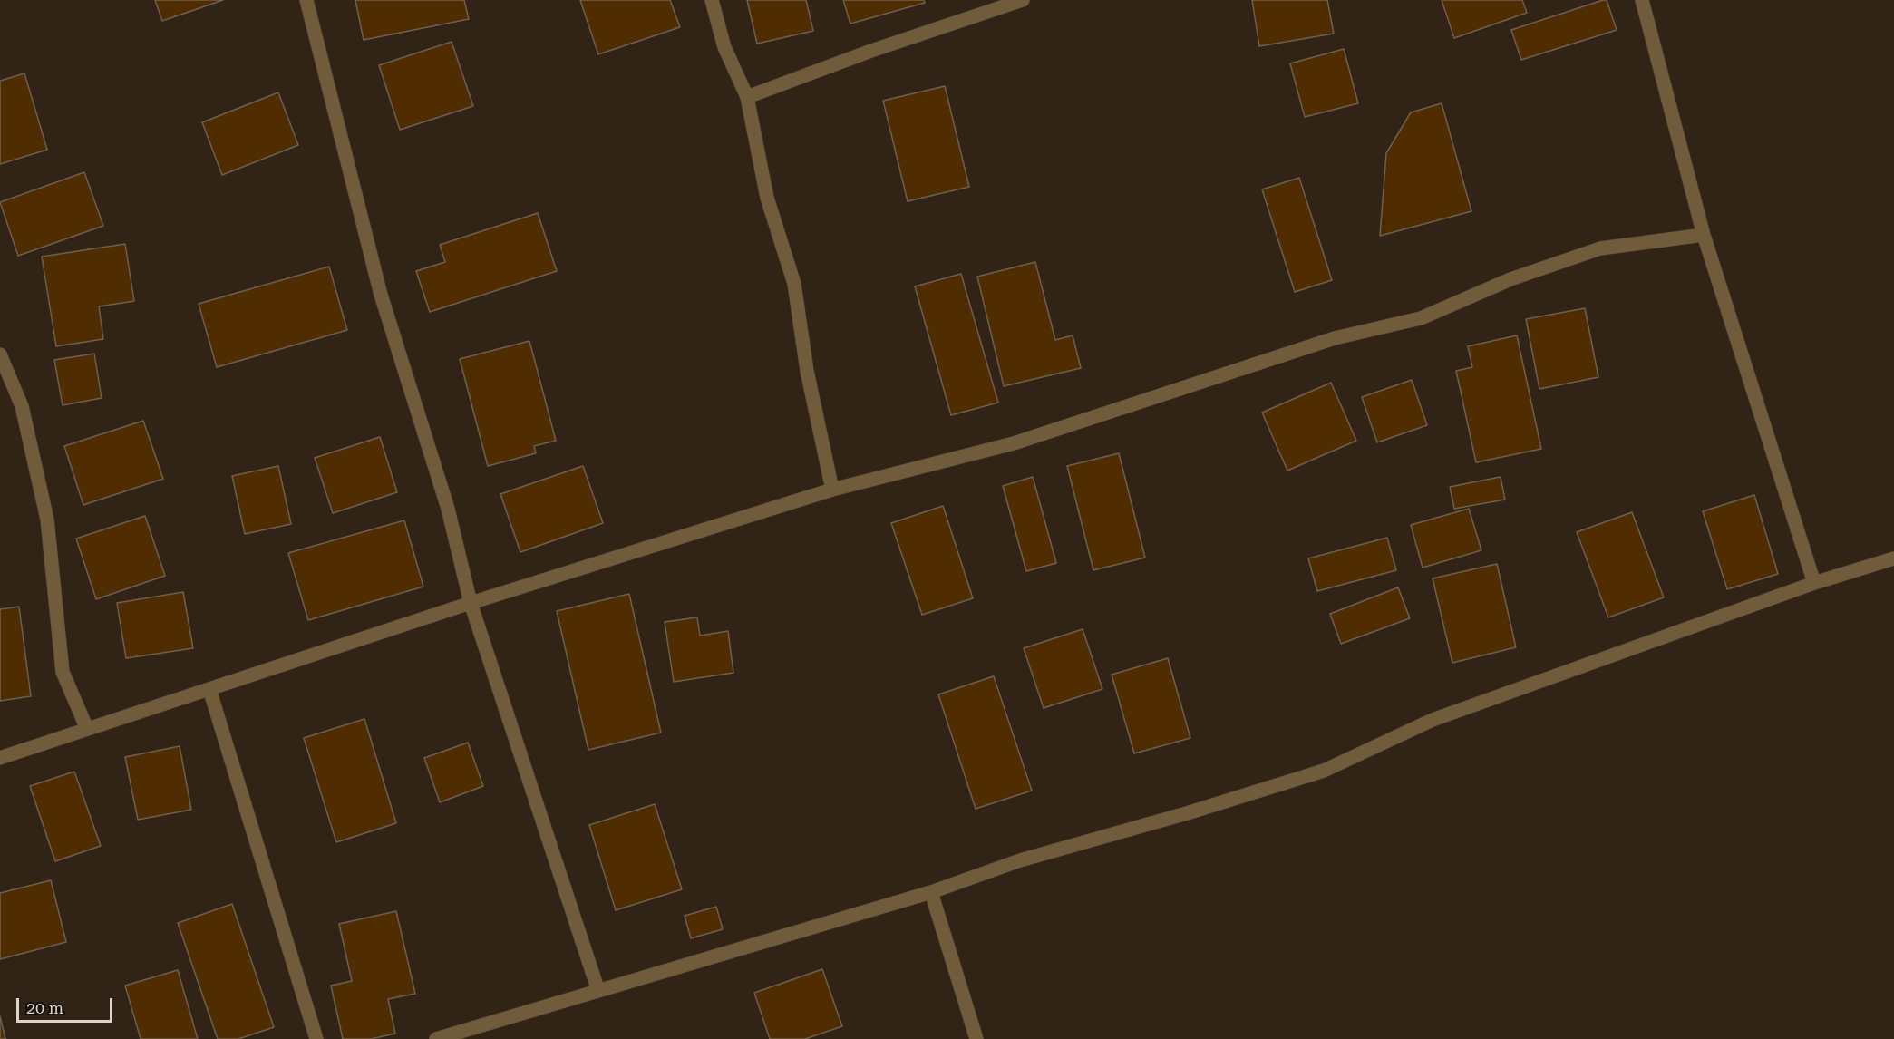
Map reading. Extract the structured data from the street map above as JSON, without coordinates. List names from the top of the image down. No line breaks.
{"scale_bar":"20 m"}
